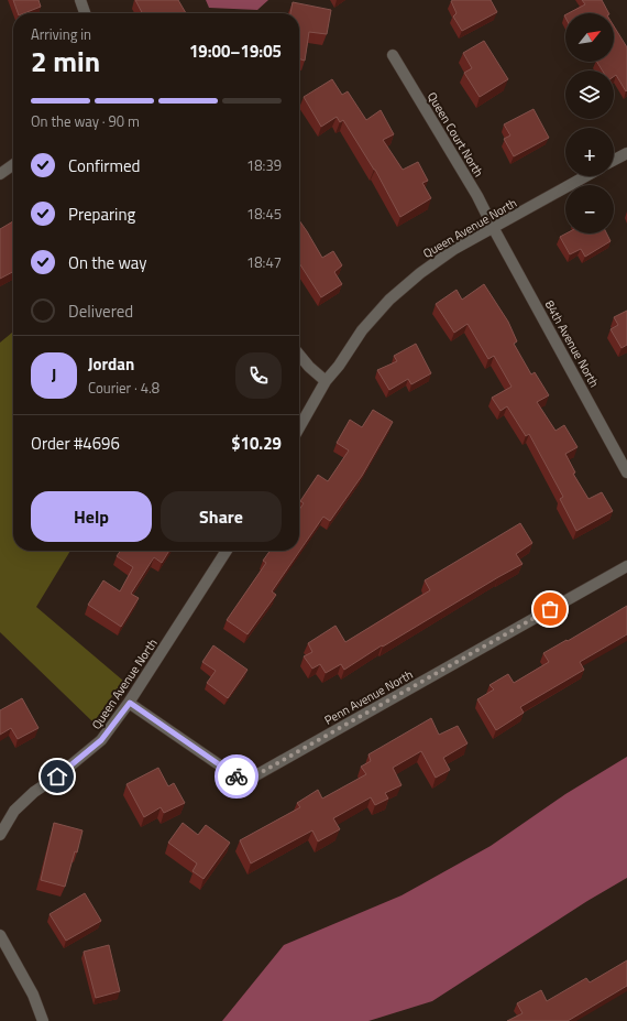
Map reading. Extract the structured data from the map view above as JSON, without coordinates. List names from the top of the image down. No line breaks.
{"streets":{"street":["Queen Court North","Queen Avenue North","84th Avenue North","Penn Avenue North"]},"crossings":[["Queen Court North","Queen Avenue North"],["Queen Court North","84th Avenue North"],["Queen Avenue North","84th Avenue North"],["Queen Avenue North","Penn Avenue North"]],"north":"top right","page":{"map_buttons":["+","−"],"heading":["2 min","Arriving in","19:00–19:05"],"panel":["Jordan","Courier · 4.8","Order #4696","$10.29"],"bar":"On the way · 90 m","list":[["Confirmed","18:39"],["Preparing","18:45"],["On the way","18:47"],"Delivered"],"round":"J","buttons":["Help","Share"]}}
